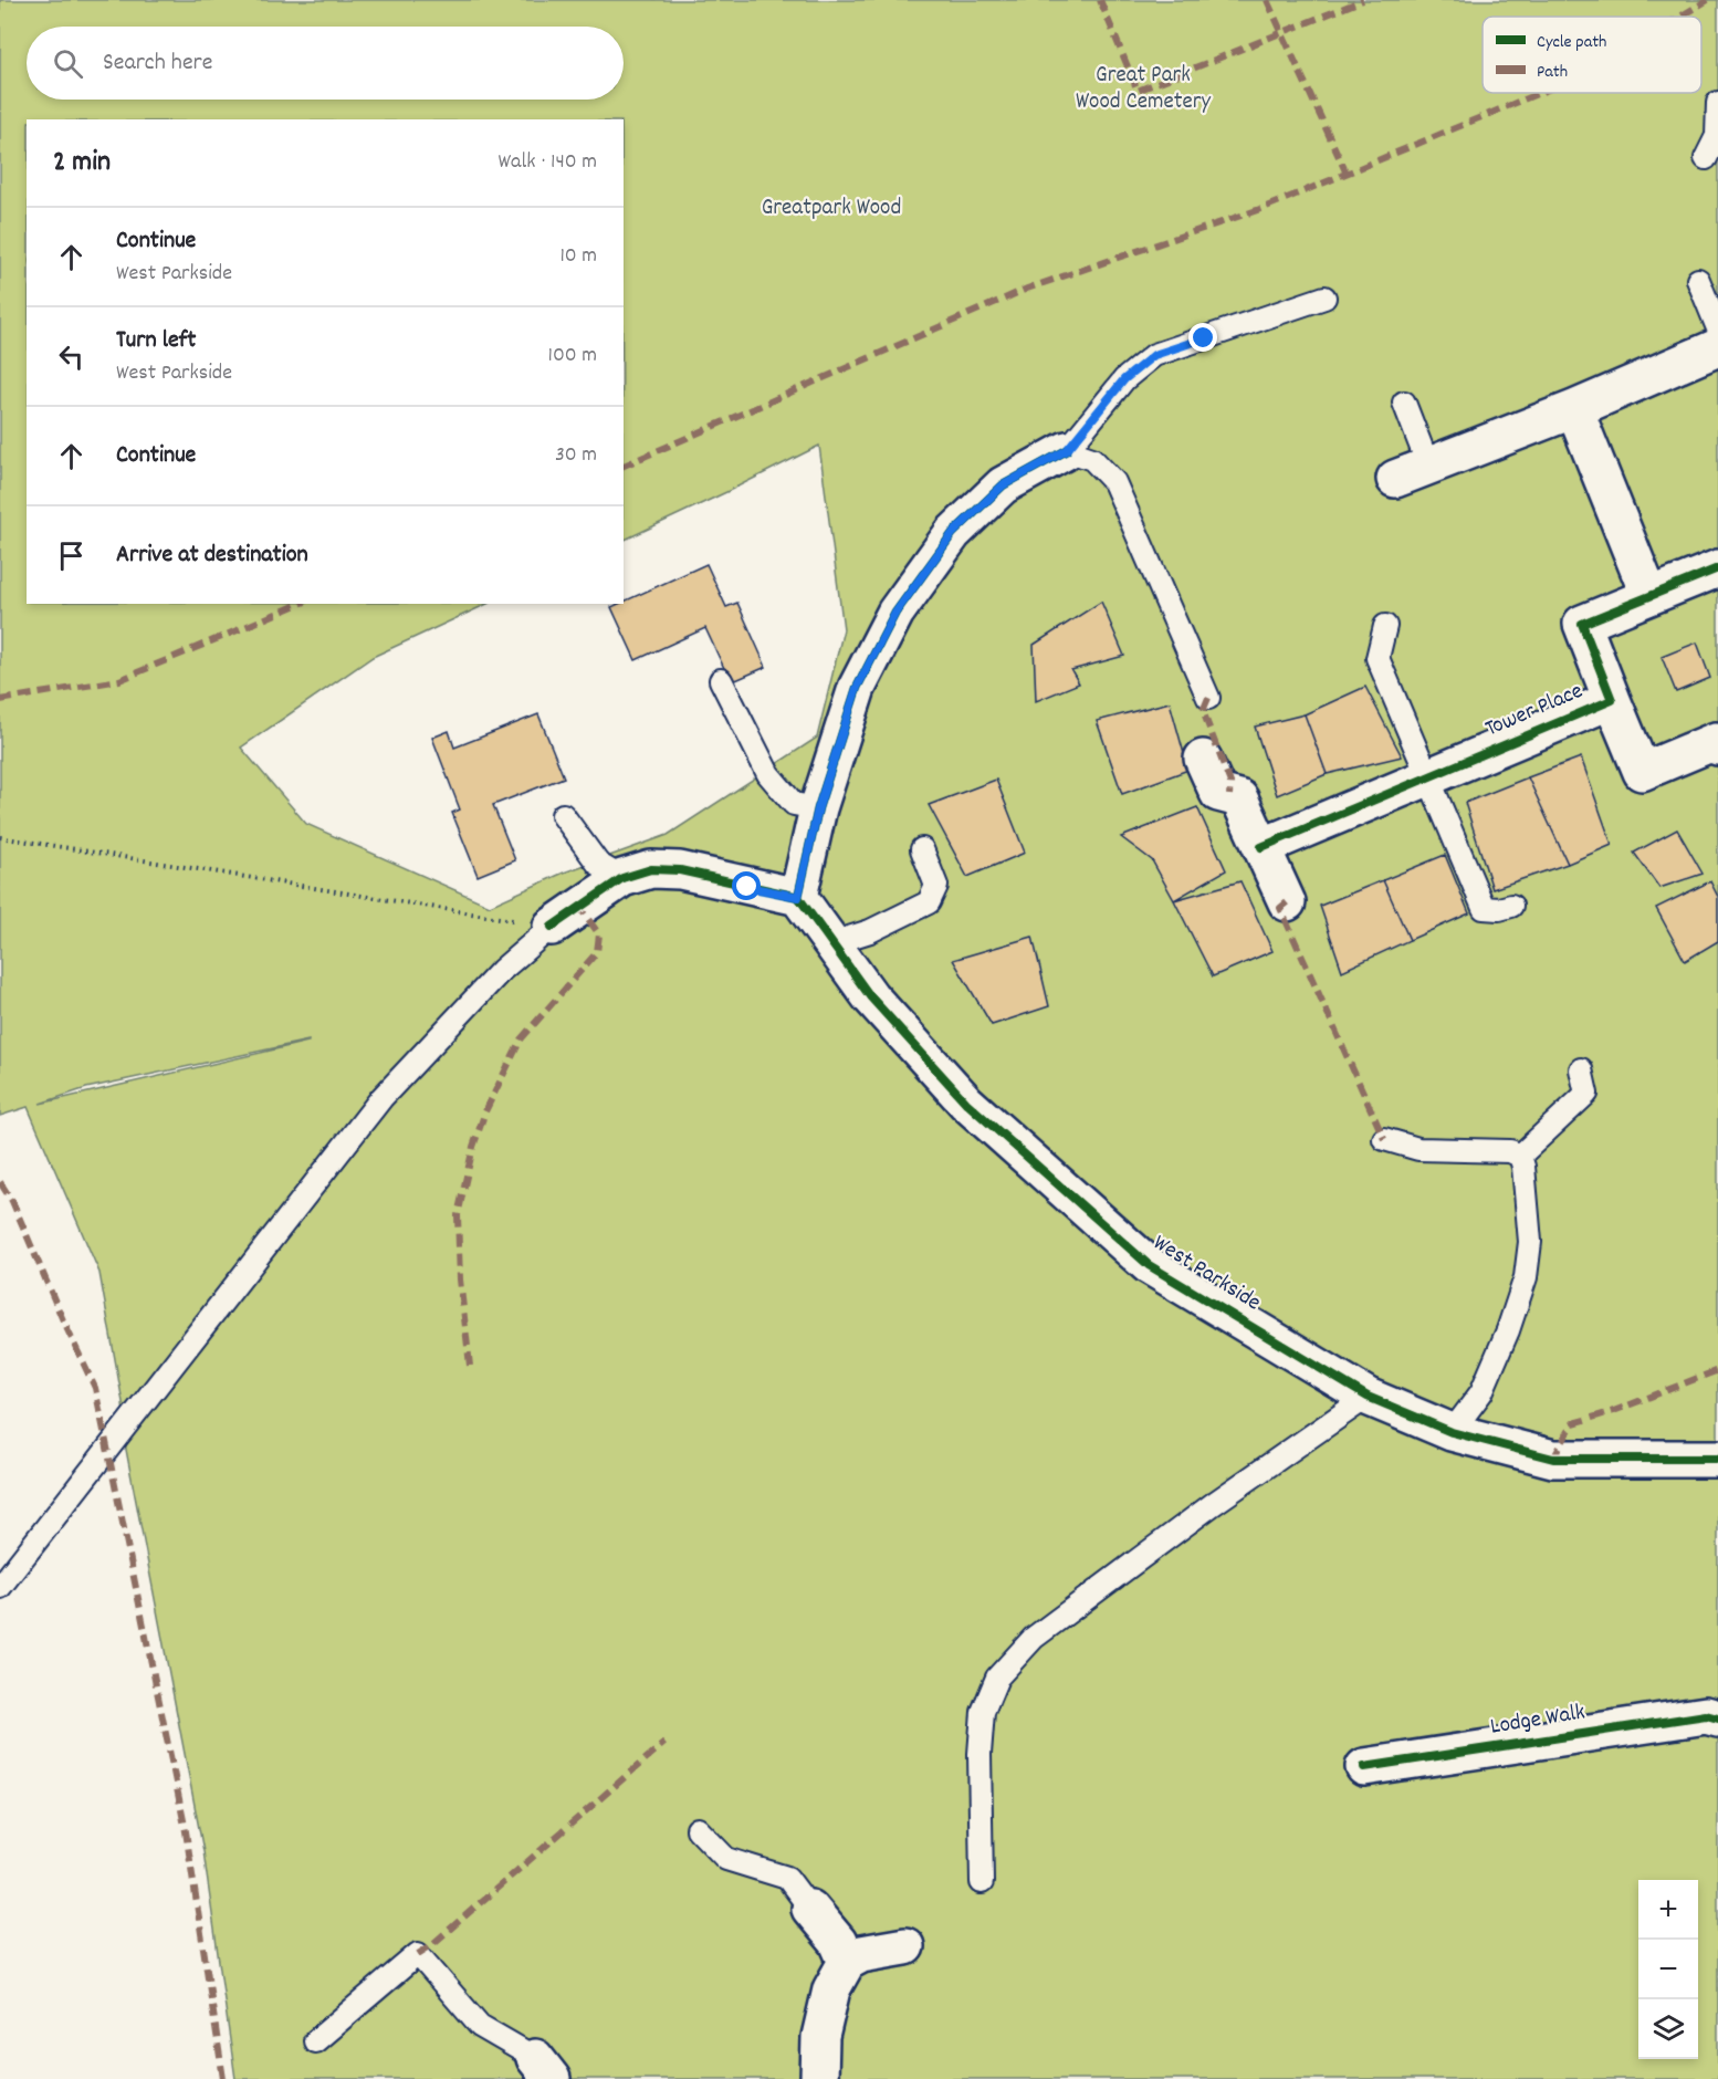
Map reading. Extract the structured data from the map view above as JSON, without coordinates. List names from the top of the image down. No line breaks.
{"streets":{"street":["Tower Place","West Parkside","Lodge Walk"]},"parks":["Great Park Wood Cemetery","Greatpark Wood"],"legend":["Cycle path","Path"],"page":{"search":"Search here","heading":["2 min","Walk · 140 m"],"list":[["Continue","West Parkside","10 m"],["Turn left","West Parkside","100 m"],["Continue","30 m"],"Arrive at destination"],"map_buttons":["+","−"]}}
